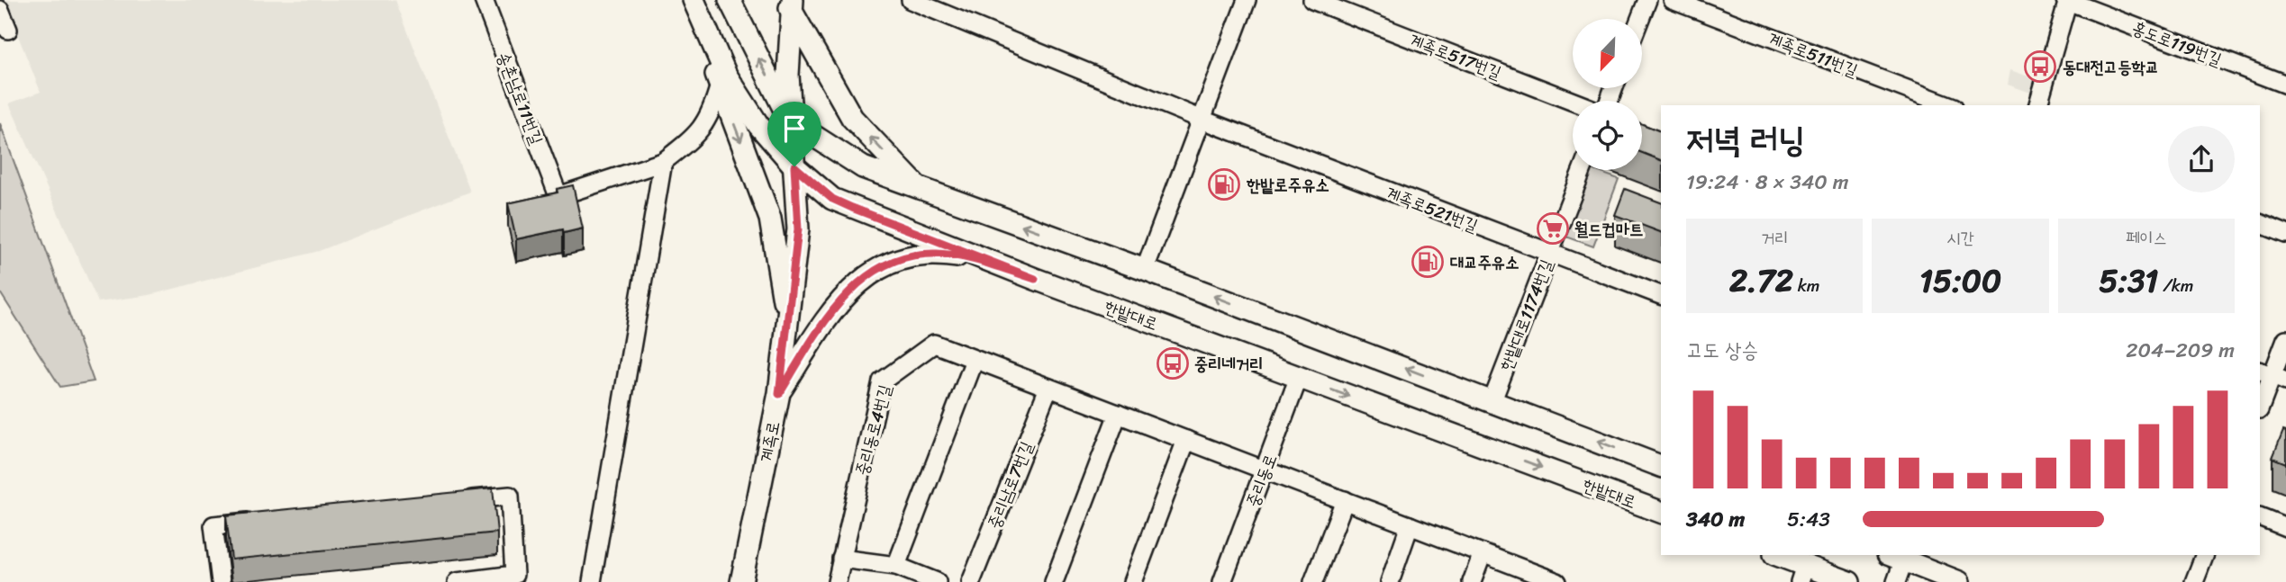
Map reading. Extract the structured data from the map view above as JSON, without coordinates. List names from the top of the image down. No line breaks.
{"streets":{"main road":["한밭대로","계족로"],"street":["홍도로119번길","계족로511번길","계족로517번길","송촌남로11번길","계족로521번길","한밭대로1174번길","중리동로4번길","중리동로","중리남로7번길"]},"crossings":[["계족로521번길","한밭대로1174번길"],["한밭대로","계족로"],["한밭대로","중리동로"],["중리동로4번길","중리동로"],["중리동로4번길","중리남로7번길"]],"places":{"bus stop":["동대전고등학교","중리네거리"],"fuel station":["한밭로주유소","대교주유소"],"supermarket":["월드컵마트"]},"north":"bottom left","page":{"heading":["저녁 러닝","19:24 · 8 × 340 m"],"stats":[["거리","2.72 km"],["시간","15:00"],["페이스","5:31 /km"]],"chart":["고도 상승","204–209 m"],"list":[{"name":"340 m","note":"5:43"}]}}
